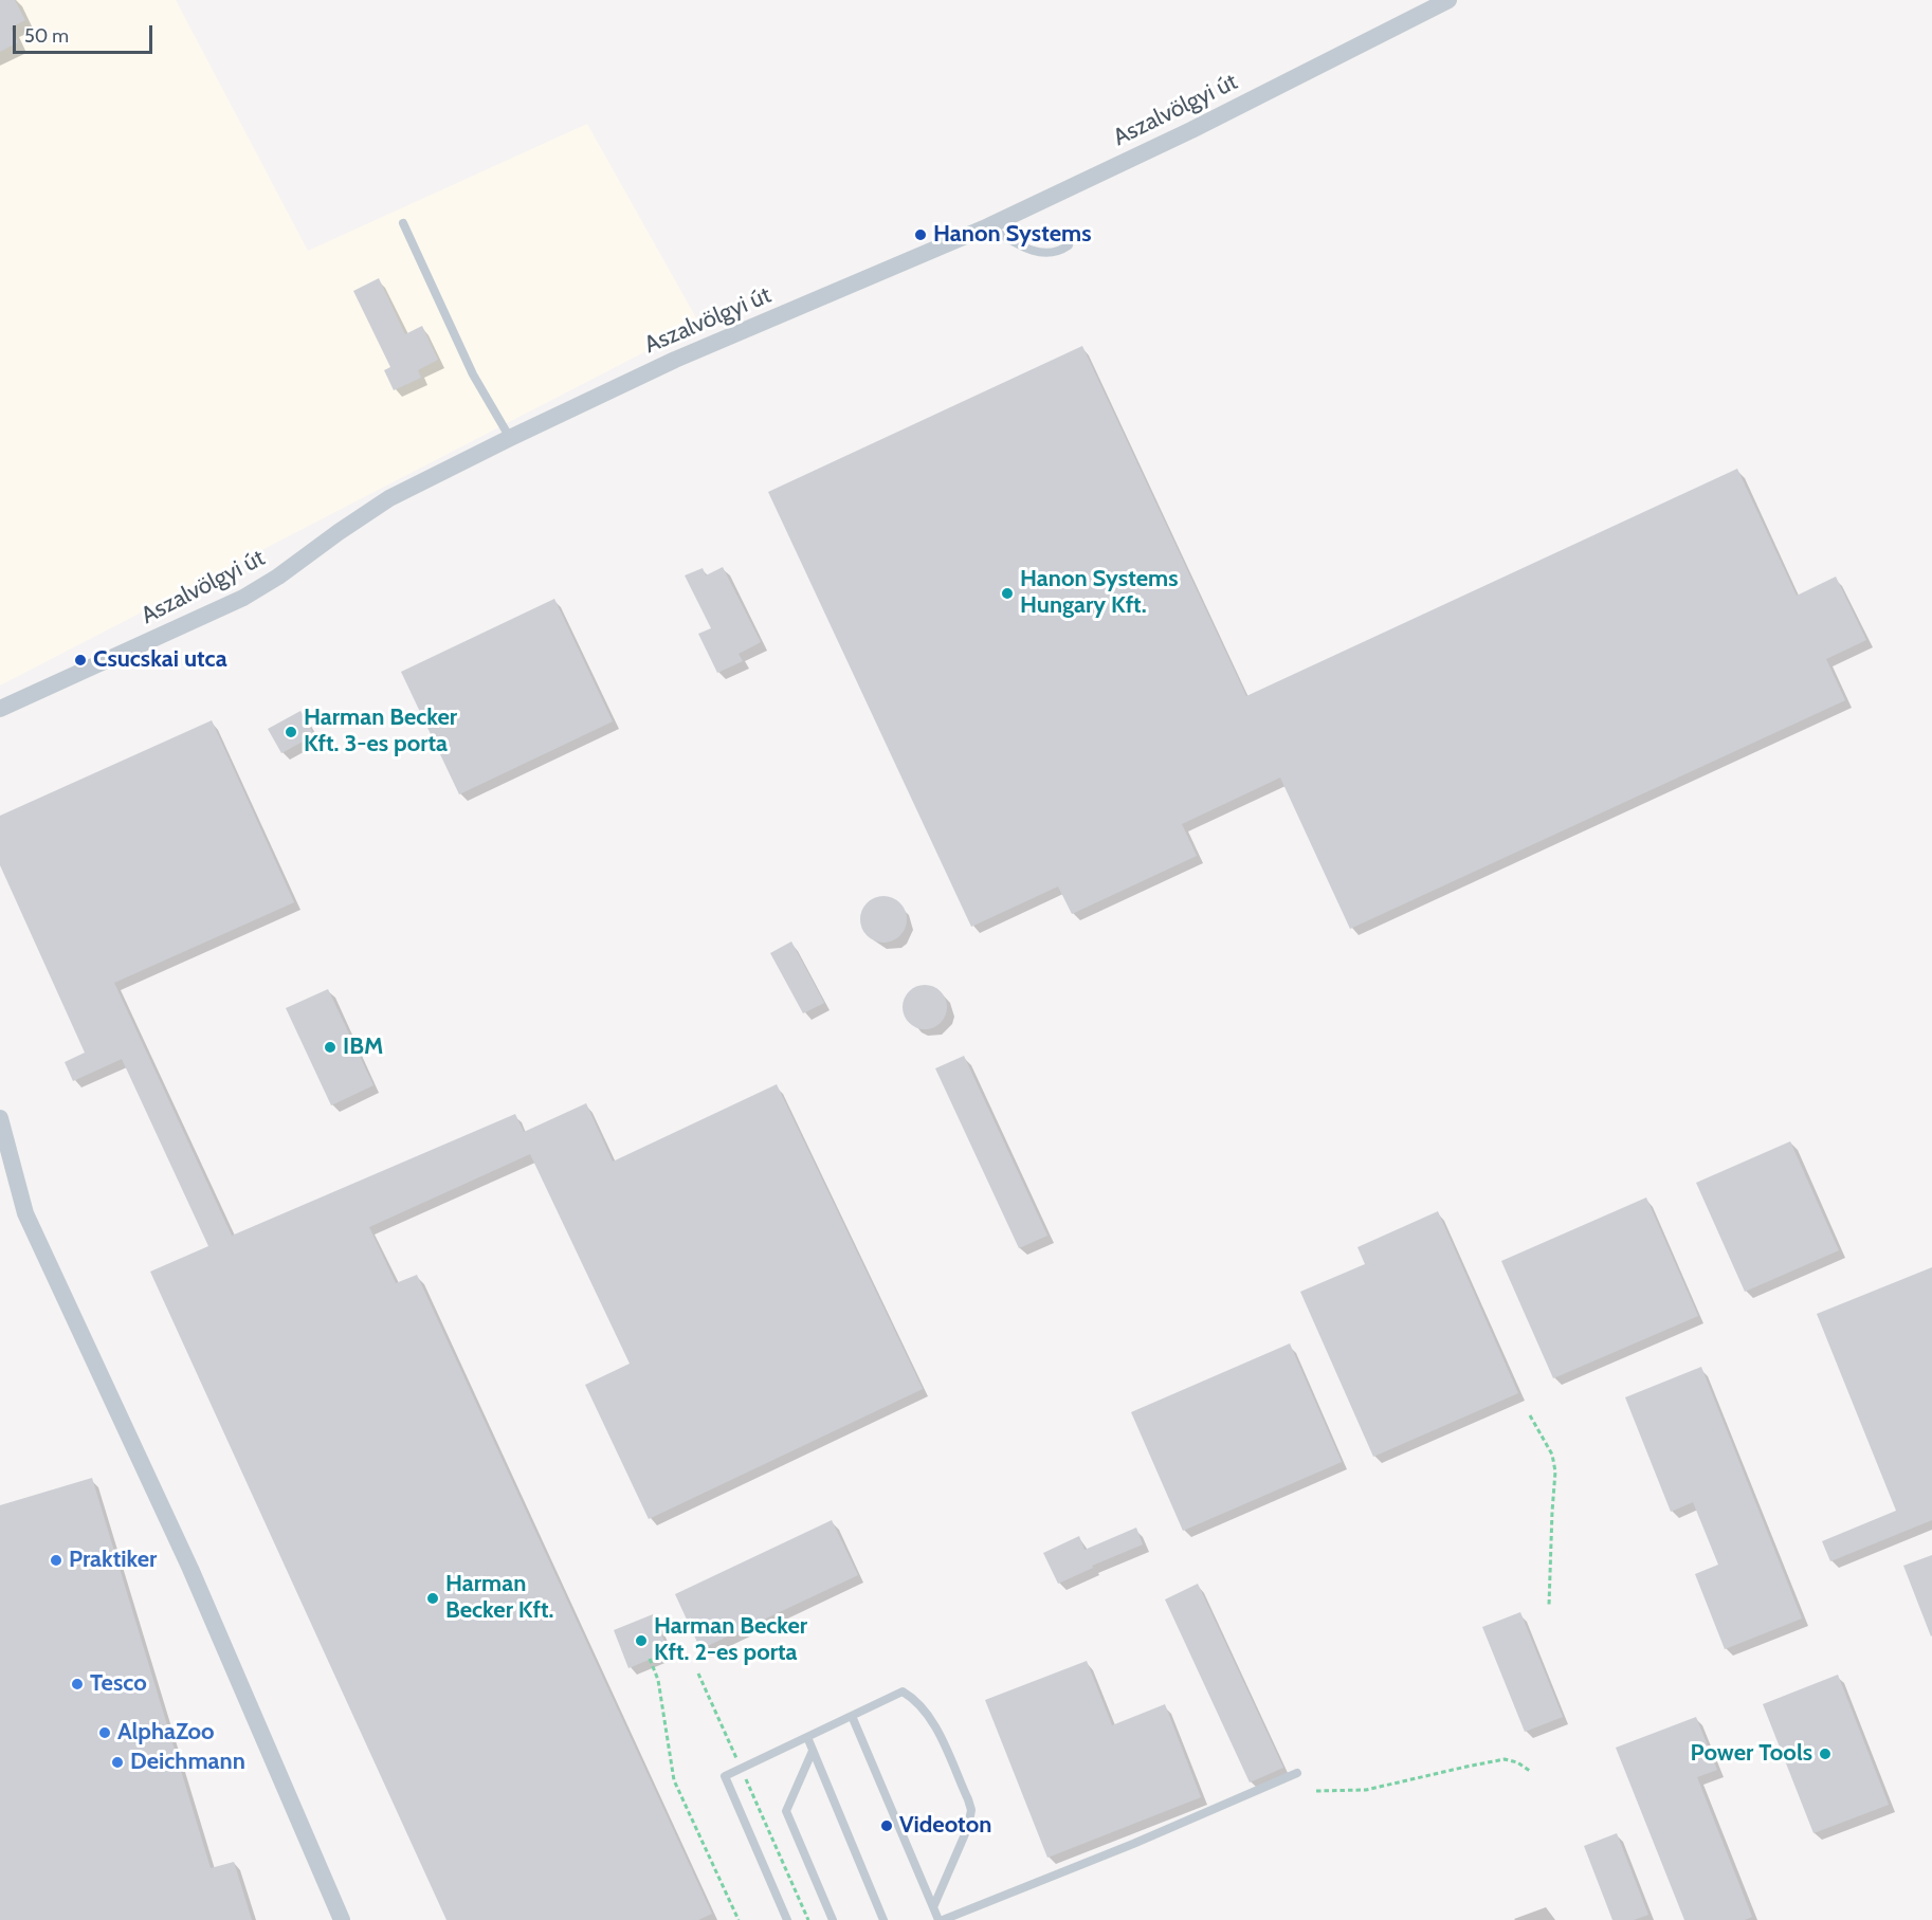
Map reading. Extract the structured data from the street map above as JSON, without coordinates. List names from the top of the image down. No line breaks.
{"streets":{"street":["Aszalvölgyi út"]},"places":["Hanon Systems","Hanon Systems Hungary Kft.","Csucskai utca","Harman Becker Kft. 3-es porta","IBM","Praktiker","Harman Becker Kft.","Harman Becker Kft. 2-es porta","Tesco","AlphaZoo","Power Tools","Deichmann","Videoton"],"scale_bar":"50 m"}
